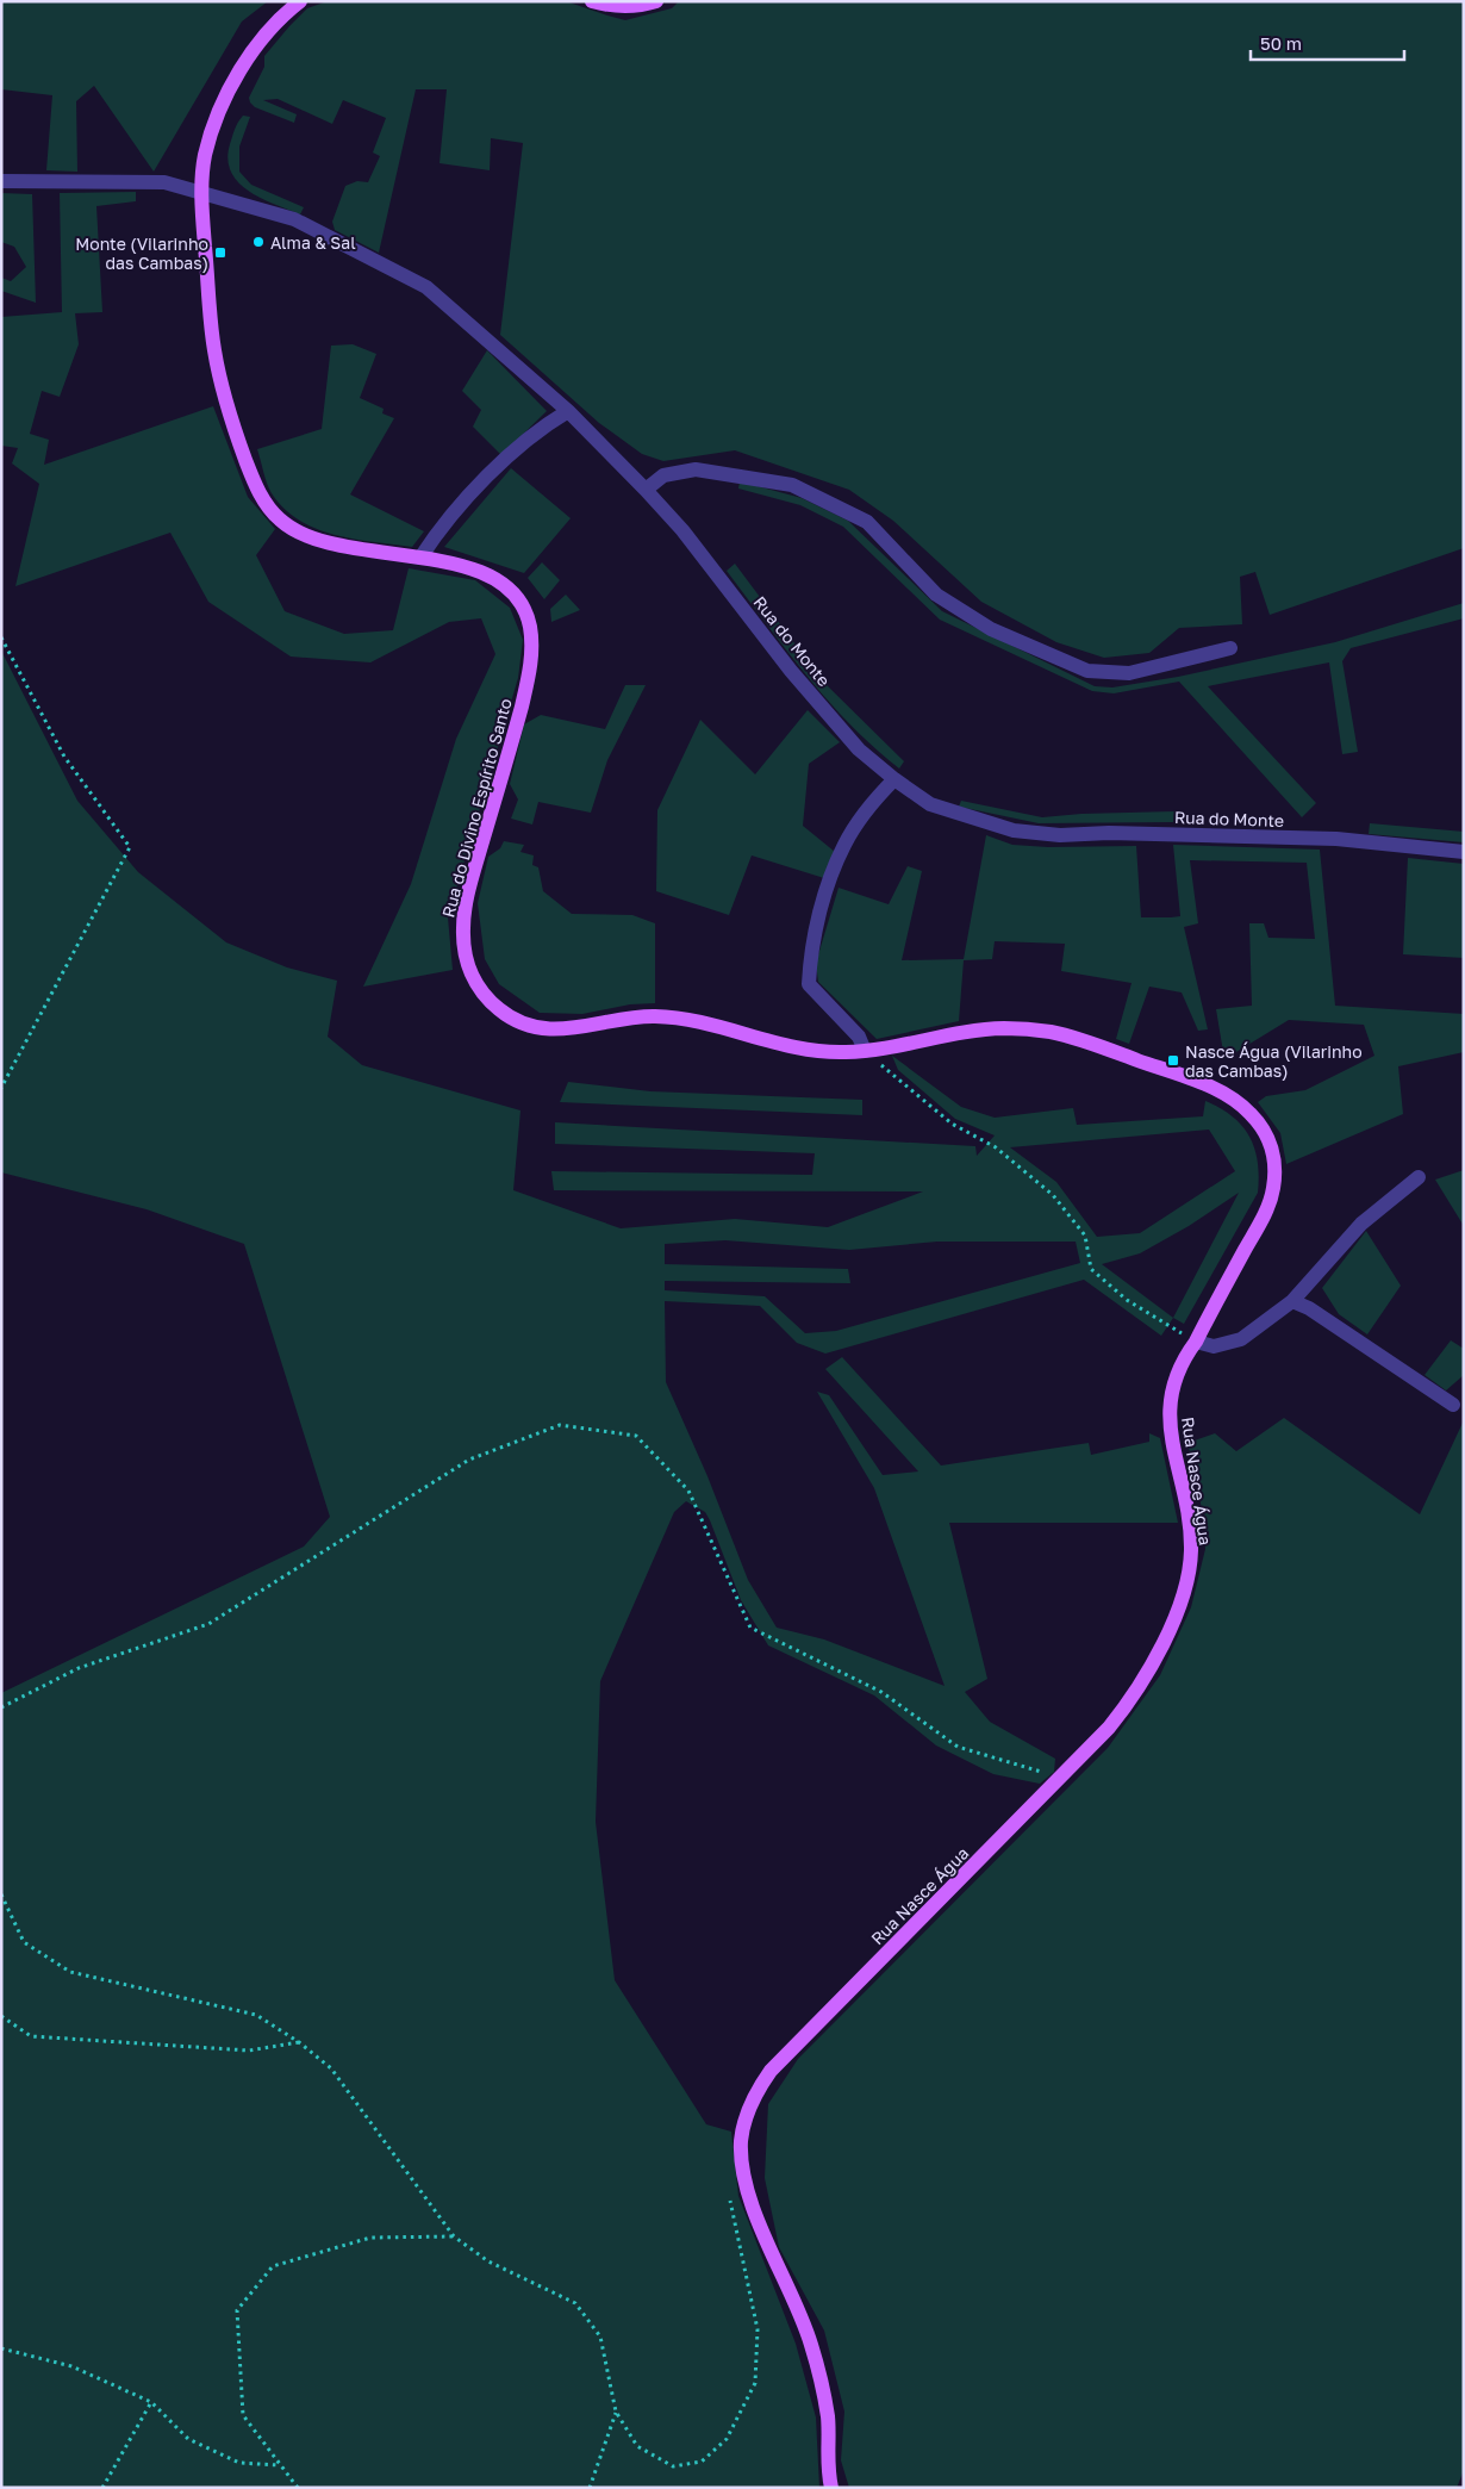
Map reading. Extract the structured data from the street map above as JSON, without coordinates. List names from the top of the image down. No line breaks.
{"streets":{"main road":["Rua do Divino Espírito Santo","Rua Nasce Água"],"street":["Rua do Monte"]},"crossings":[["Rua do Monte","Rua do Divino Espírito Santo"],["Rua do Divino Espírito Santo","Rua Nasce Água"]],"places":{"other":["Alma & Sal"],"transit":["Monte (Vilarinho das Cambas)","Nasce Água (Vilarinho das Cambas)"]},"scale_bar":"50 m"}
